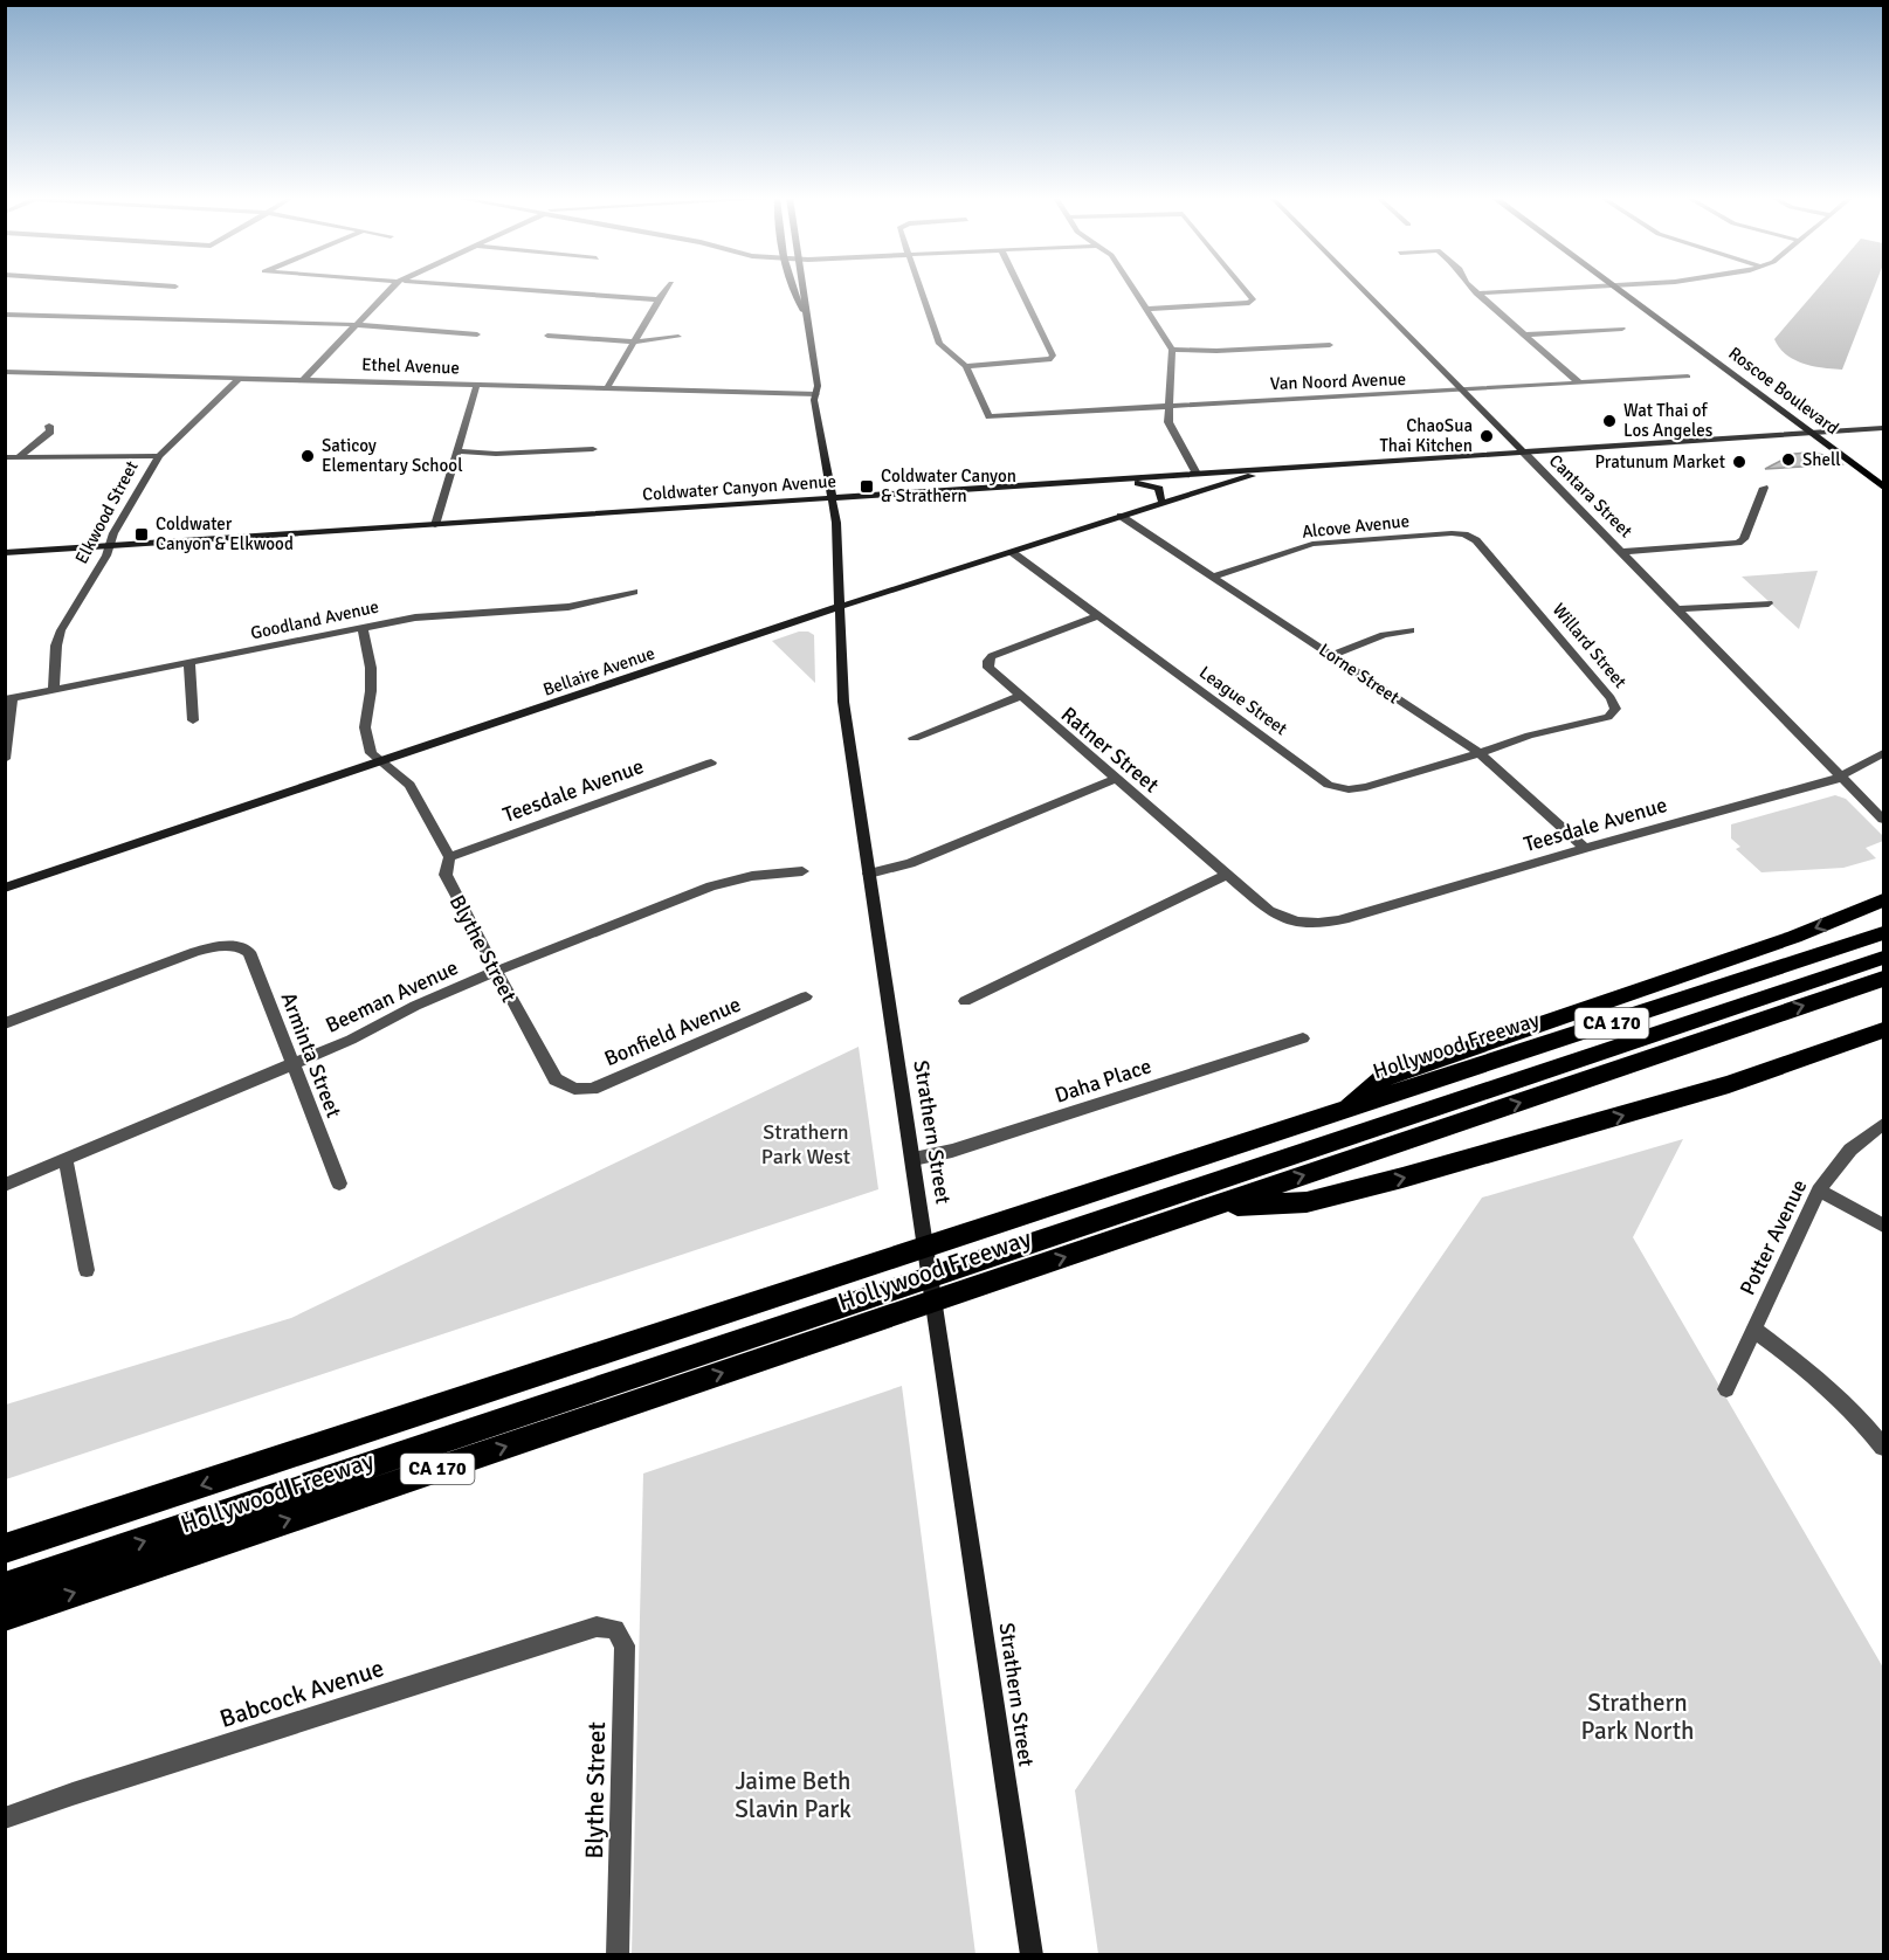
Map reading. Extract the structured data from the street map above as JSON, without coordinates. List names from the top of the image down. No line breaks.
{"streets":{"highway":["CA 170","Hollywood Freeway"],"main road":["Roscoe Boulevard"],"street":["Ethel Avenue","Van Noord Avenue","Coldwater Canyon Avenue","Cantara Street","Elkwood Street","Alcove Avenue","Goodland Avenue","Willard Street","Bellaire Avenue","Lorne Street","League Street","Ratner Street","Teesdale Avenue","Blythe Street","Beeman Avenue","Bonfield Avenue","Arminta Street","Daha Place","Strathern Street","Potter Avenue","Babcock Avenue"]},"crossings":[["Ethel Avenue","Elkwood Street"],["Ethel Avenue","Strathern Street"],["Van Noord Avenue","Cantara Street"],["Roscoe Boulevard","Coldwater Canyon Avenue"],["Coldwater Canyon Avenue","Cantara Street"],["Coldwater Canyon Avenue","Elkwood Street"],["Coldwater Canyon Avenue","Bellaire Avenue"],["Coldwater Canyon Avenue","Strathern Street"],["Cantara Street","Teesdale Avenue"],["Elkwood Street","Goodland Avenue"],["Alcove Avenue","Willard Street"],["Alcove Avenue","Lorne Street"],["Goodland Avenue","Blythe Street"],["Willard Street","Lorne Street"],["Willard Street","League Street"],["Bellaire Avenue","Lorne Street"],["Bellaire Avenue","League Street"],["Bellaire Avenue","Blythe Street"],["Bellaire Avenue","Strathern Street"],["Lorne Street","League Street"],["Lorne Street","Teesdale Avenue"],["League Street","Ratner Street"],["Ratner Street","Teesdale Avenue"],["Teesdale Avenue","Blythe Street"],["Blythe Street","Beeman Avenue"],["Blythe Street","Bonfield Avenue"],["Blythe Street","Babcock Avenue"],["Beeman Avenue","Arminta Street"],["Daha Place","Strathern Street"]],"parks":["Strathern Park West","Strathern Park North","Jaime Beth Slavin Park"],"places":{"other":["Wat Thai of Los Angeles","ChaoSua Thai Kitchen","Saticoy Elementary School","Shell","Pratunum Market"],"transit":["Coldwater Canyon & Strathern","Coldwater Canyon & Elkwood"]}}
